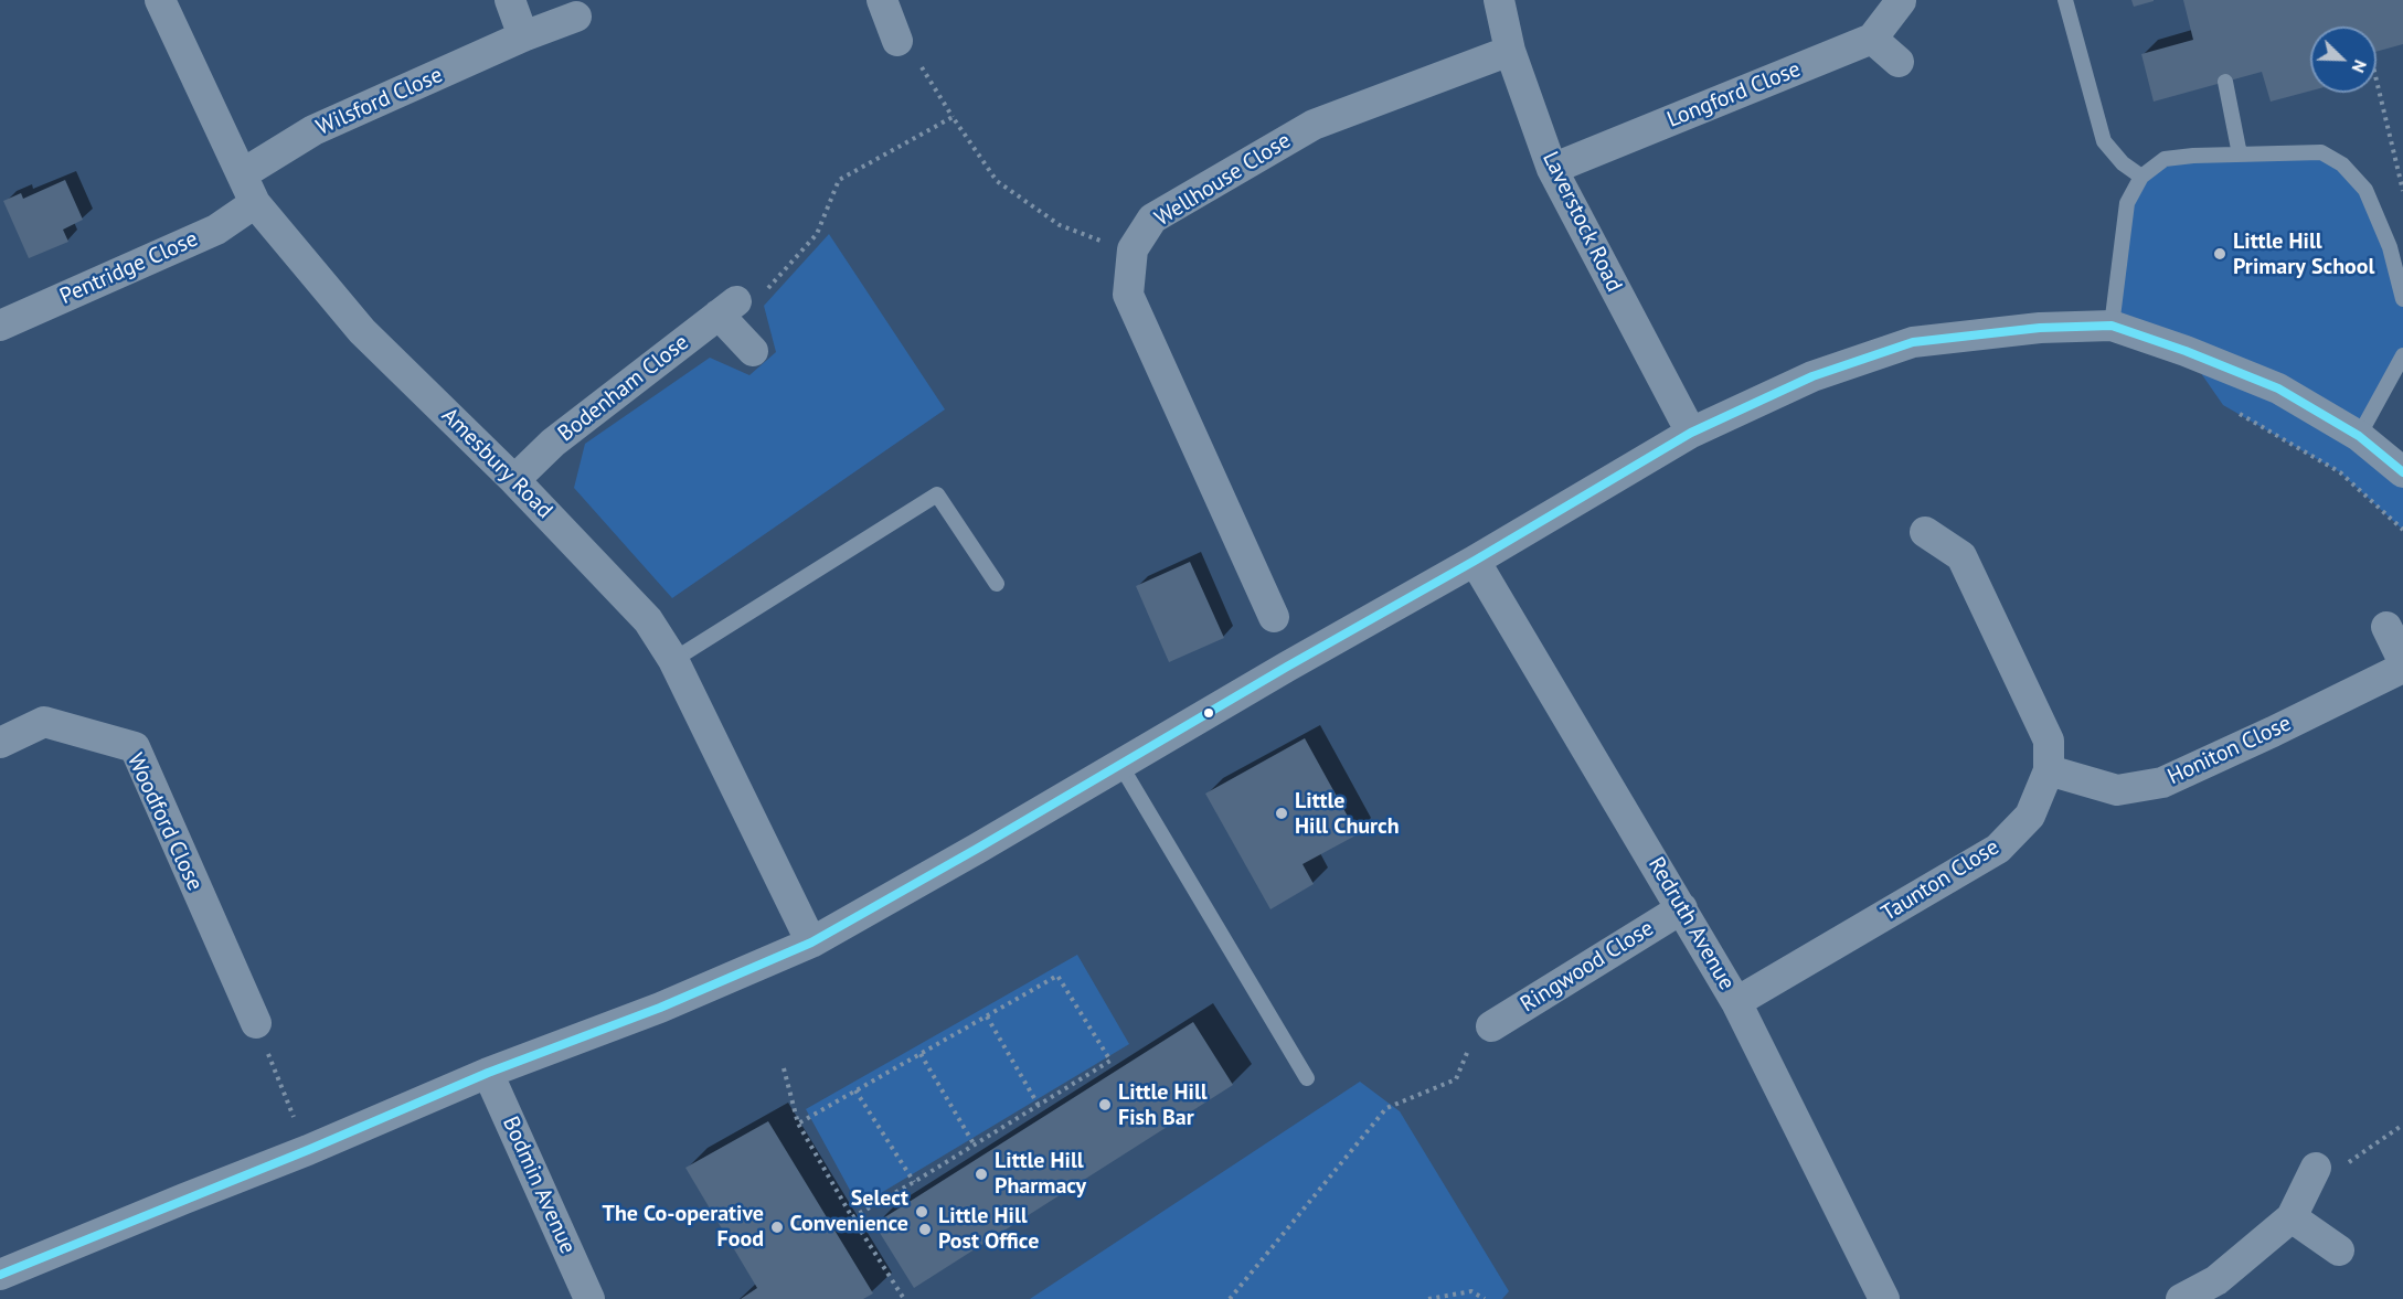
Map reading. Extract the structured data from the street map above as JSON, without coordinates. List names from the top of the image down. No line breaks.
{"streets":{"street":["Longford Close","Wilsford Close","Wellhouse Close","Laverstock Road","Pentridge Close","Bodenham Close","Amesbury Road","Honiton Close","Woodford Close","Taunton Close","Redruth Avenue","Ringwood Close","Bodmin Avenue"]},"crossings":[["Longford Close","Laverstock Road"],["Wilsford Close","Amesbury Road"],["Wellhouse Close","Laverstock Road"],["Pentridge Close","Amesbury Road"],["Bodenham Close","Amesbury Road"],["Honiton Close","Taunton Close"],["Taunton Close","Redruth Avenue"],["Redruth Avenue","Ringwood Close"]],"places":["Little Hill Primary School","Little Hill Church","Little Hill Fish Bar","Little Hill Pharmacy","Select Convenience","The Co-operative Food","Little Hill Post Office"],"north":"bottom right"}
